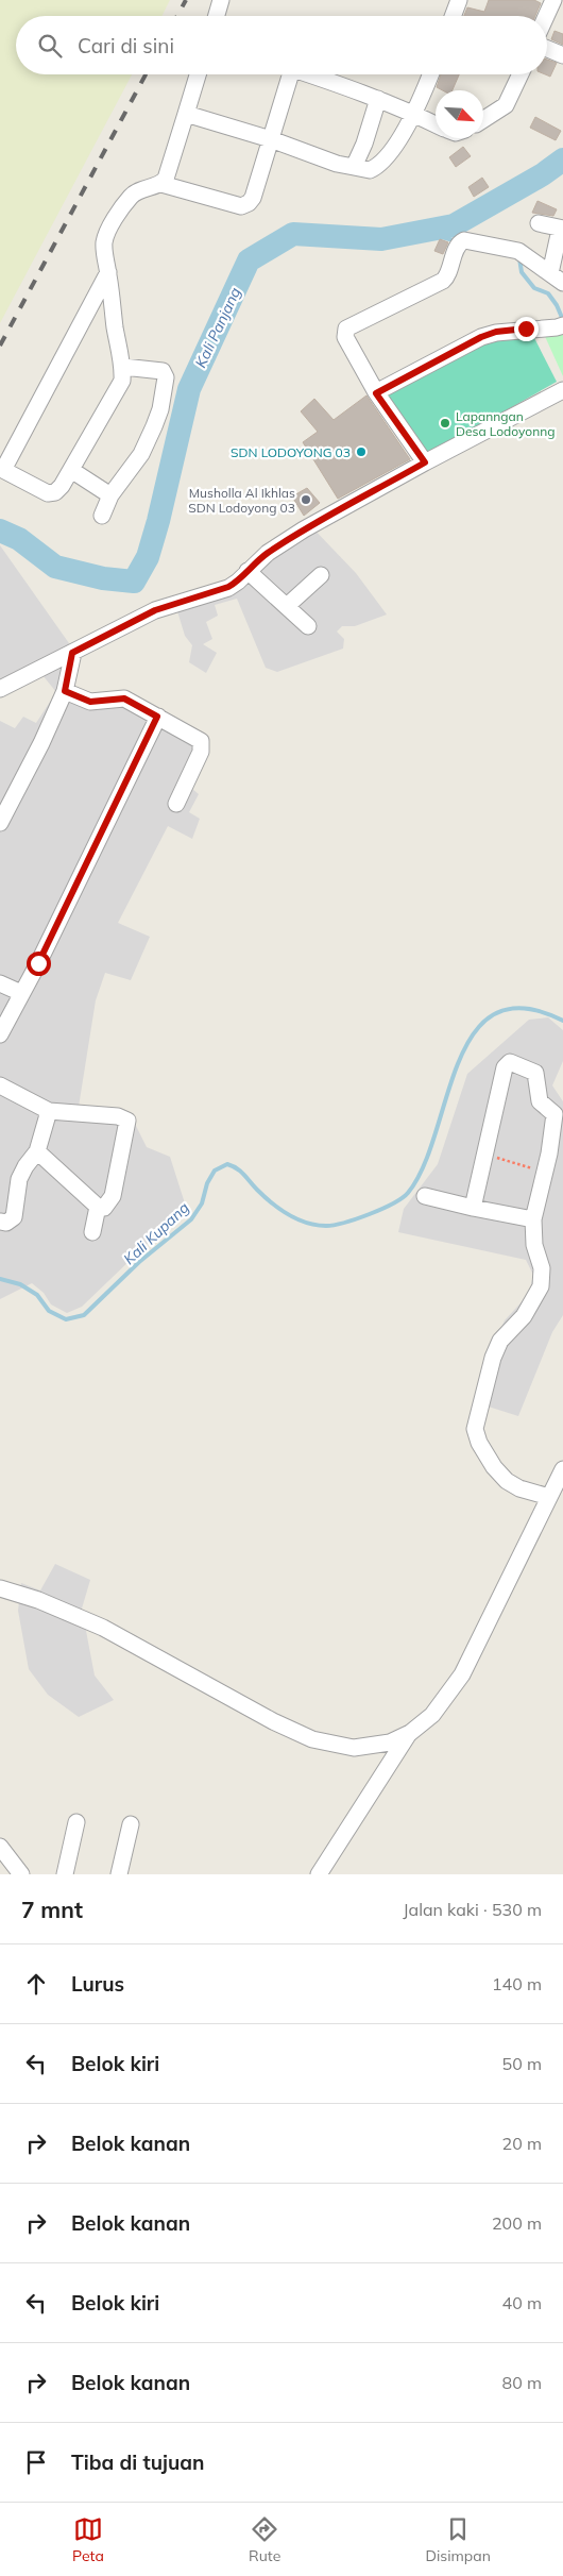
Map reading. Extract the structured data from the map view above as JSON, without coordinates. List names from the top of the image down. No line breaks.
{"water":["Kali Panjang","Kali Kupang"],"places":["Lapanngan Desa Lodoyonng","SDN LODOYONG 03","Musholla Al Ikhlas SDN Lodoyong 03"],"north":"bottom right","page":{"search":"Cari di sini","heading":["7 mnt","Jalan kaki · 530 m"],"list":[["Lurus","140 m"],["Belok kiri","50 m"],["Belok kanan","20 m"],["Belok kanan","200 m"],["Belok kiri","40 m"],["Belok kanan","80 m"],"Tiba di tujuan"],"nav":["Peta","Rute","Disimpan"]}}
